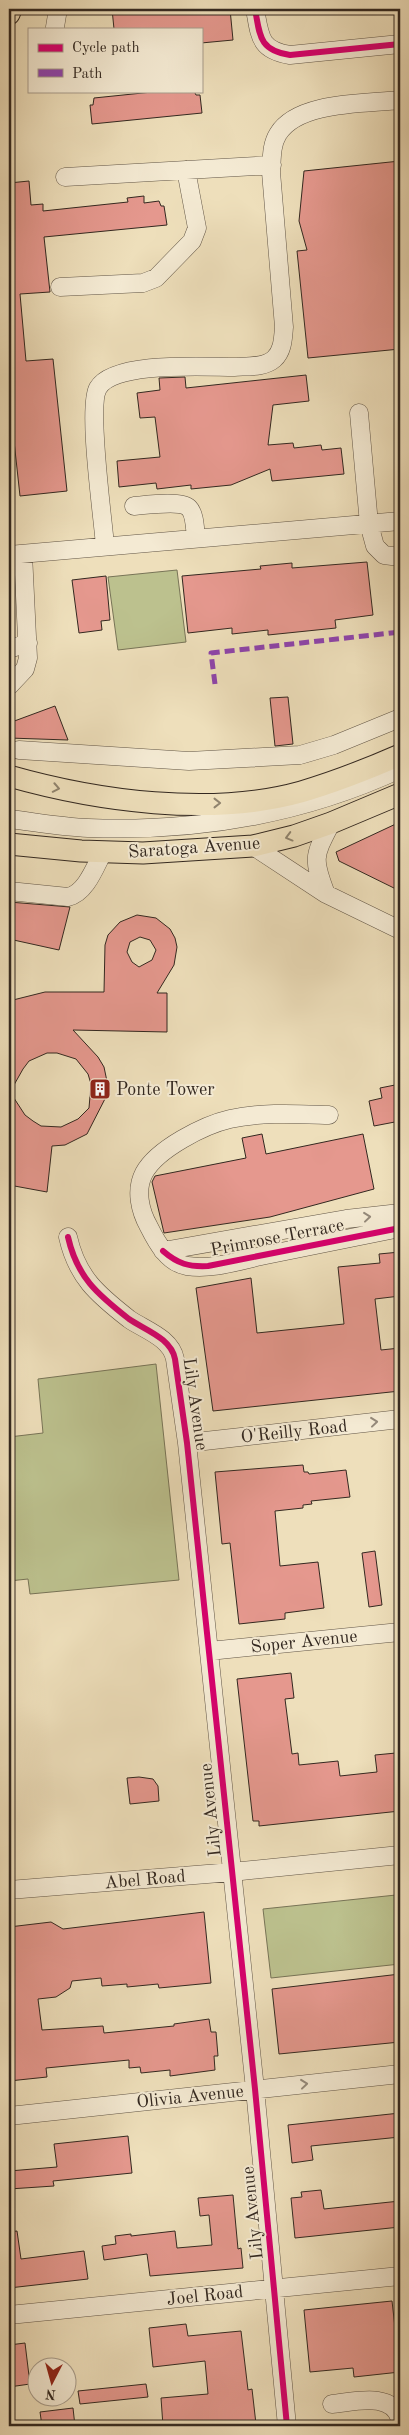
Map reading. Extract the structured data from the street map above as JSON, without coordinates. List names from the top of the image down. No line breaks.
{"streets":{"main road":["Saratoga Avenue"],"street":["Primrose Terrace","Lily Avenue","O'Reilly Road","Soper Avenue","Abel Road","Olivia Avenue","Joel Road"]},"crossings":[["Lily Avenue","O'Reilly Road"],["Lily Avenue","Soper Avenue"],["Lily Avenue","Abel Road"],["Lily Avenue","Olivia Avenue"],["Lily Avenue","Joel Road"]],"one_way":["O'Reilly Road","Olivia Avenue"],"places":{"building":["Ponte Tower"]},"legend":["Cycle path","Path"],"north":"bottom"}
